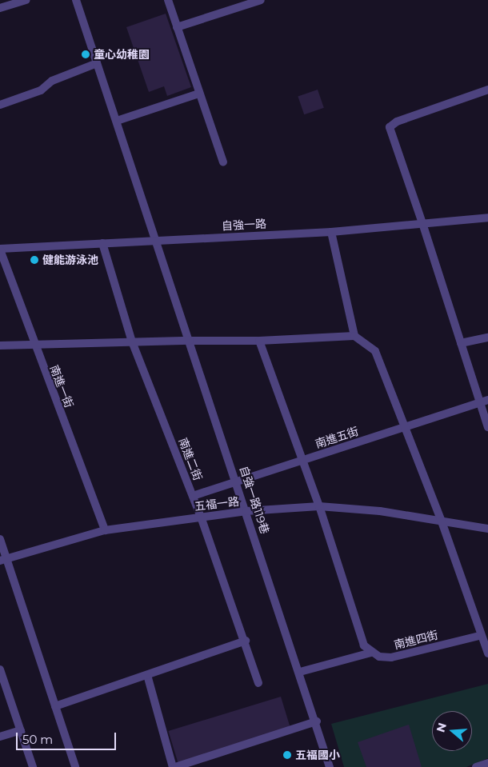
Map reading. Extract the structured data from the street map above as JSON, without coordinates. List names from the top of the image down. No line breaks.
{"streets":{"street":["自強一路","南進一街","南進五街","南進二街","自強一路119巷","五福一路","南進四街"]},"crossings":[["自強一路","南進一街"],["自強一路","南進二街"],["自強一路","自強一路119巷"],["南進一街","五福一路"],["南進五街","南進二街"],["南進五街","自強一路119巷"],["南進二街","五福一路"],["自強一路119巷","五福一路"]],"places":["童心幼稚園","健能游泳池","五福國小"],"scale_bar":"50 m","north":"left"}
